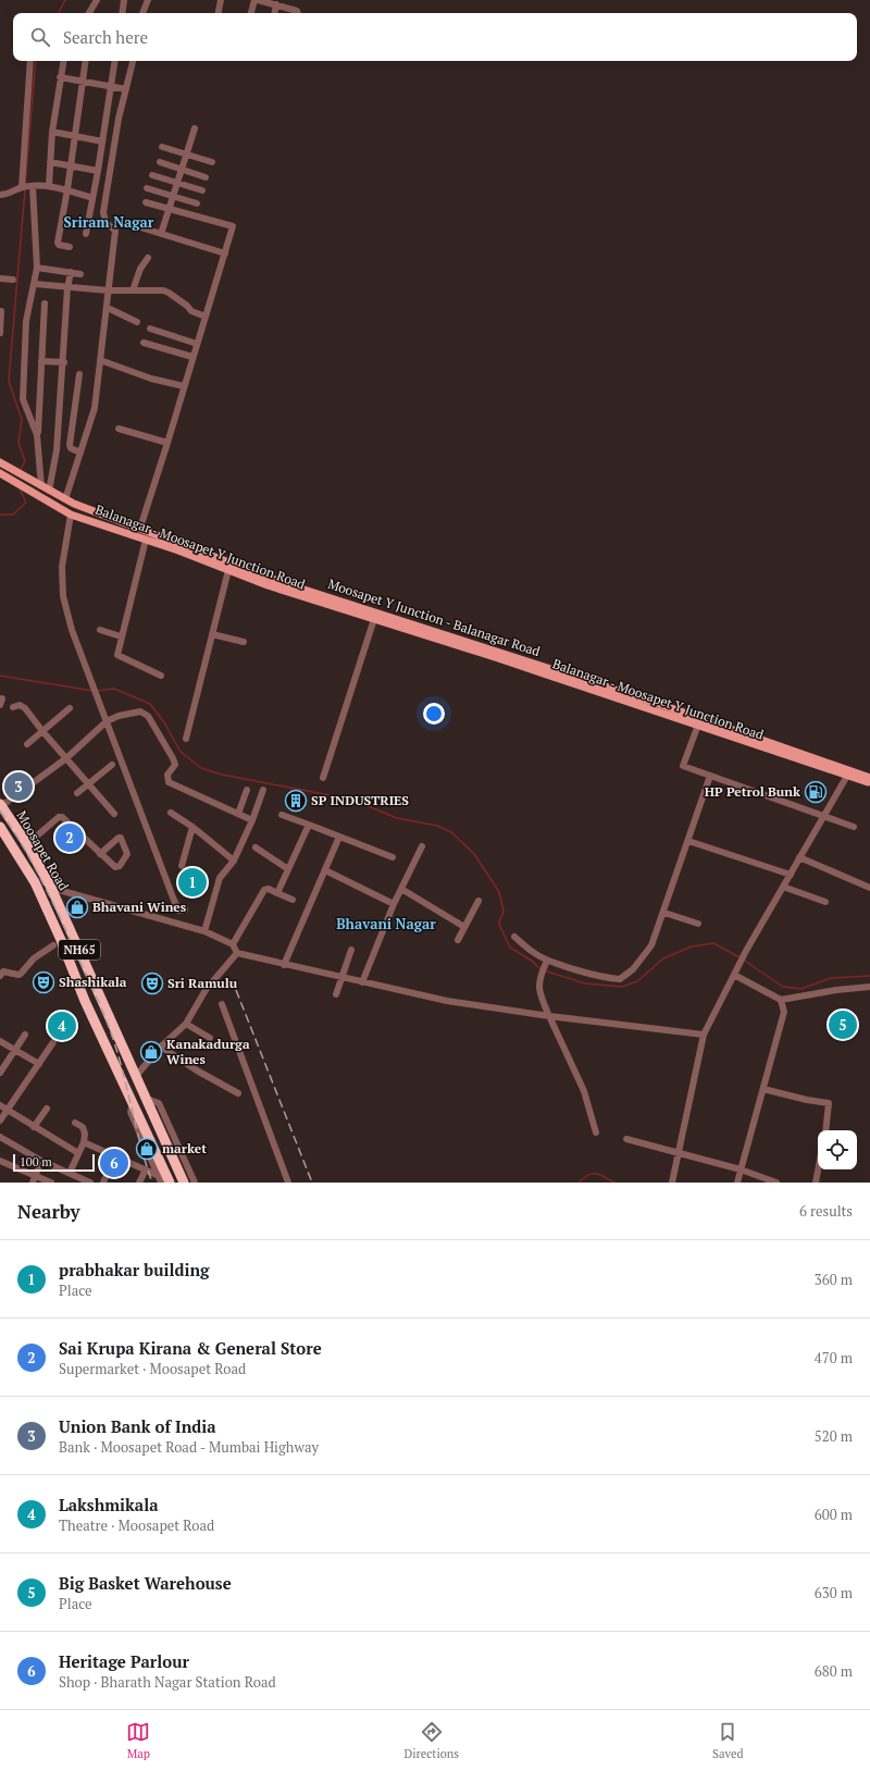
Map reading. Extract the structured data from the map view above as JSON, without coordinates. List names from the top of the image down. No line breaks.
{"streets":{"highway":["Moosapet Road","NH65"],"main road":["Balanagar - Moosapet Y Junction Road","Moosapet Y Junction - Balanagar Road"]},"crossings":[["Moosapet Road","NH65"]],"districts":["Sriram Nagar","Bhavani Nagar"],"places":{"fuel station":["HP Petrol Bunk"],"building":["SP INDUSTRIES"],"shop":["Bhavani Wines","Kanakadurga Wines","market"],"theatre":["Shashikala","Sri Ramulu"]},"scale_bar":"100 m","page":{"search":"Search here","pins":["3","2","1","5","4","6"],"scale":"100 m","heading":["Nearby","6 results"],"list":[{"mark":"1","name":"prabhakar building","note":"Place","value":"360 m"},{"mark":"2","name":"Sai Krupa Kirana & General Store","note":"Supermarket · Moosapet Road","value":"470 m"},{"mark":"3","name":"Union Bank of India","note":"Bank · Moosapet Road - Mumbai Highway","value":"520 m"},{"mark":"4","name":"Lakshmikala","note":"Theatre · Moosapet Road","value":"600 m"},{"mark":"5","name":"Big Basket Warehouse","note":"Place","value":"630 m"},{"mark":"6","name":"Heritage Parlour","note":"Shop · Bharath Nagar Station Road","value":"680 m"}],"nav":["Map","Directions","Saved"]}}
